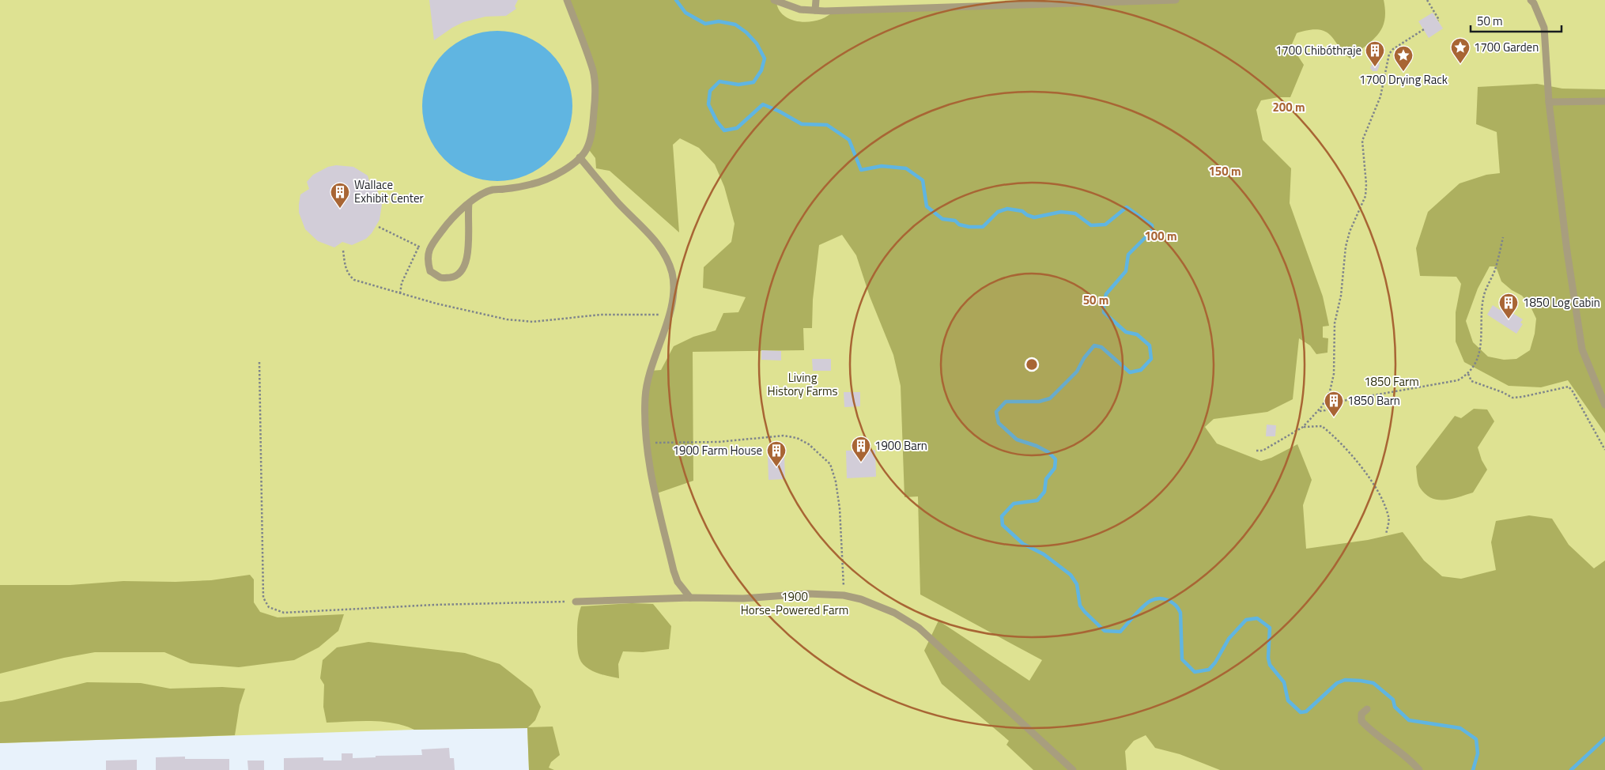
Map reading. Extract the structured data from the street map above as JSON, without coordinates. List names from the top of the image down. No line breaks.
{"parks":["Living History Farms","1850 Farm","1900 Horse-Powered Farm"],"places":{"place":["1700 Garden","1700 Drying Rack"],"building":["1700 Chibóthraje","Wallace Exhibit Center","1850 Log Cabin","1850 Barn","1900 Barn","1900 Farm House"]},"scale_bar":"50 m","rings":["200 m","150 m","100 m","50 m"]}
